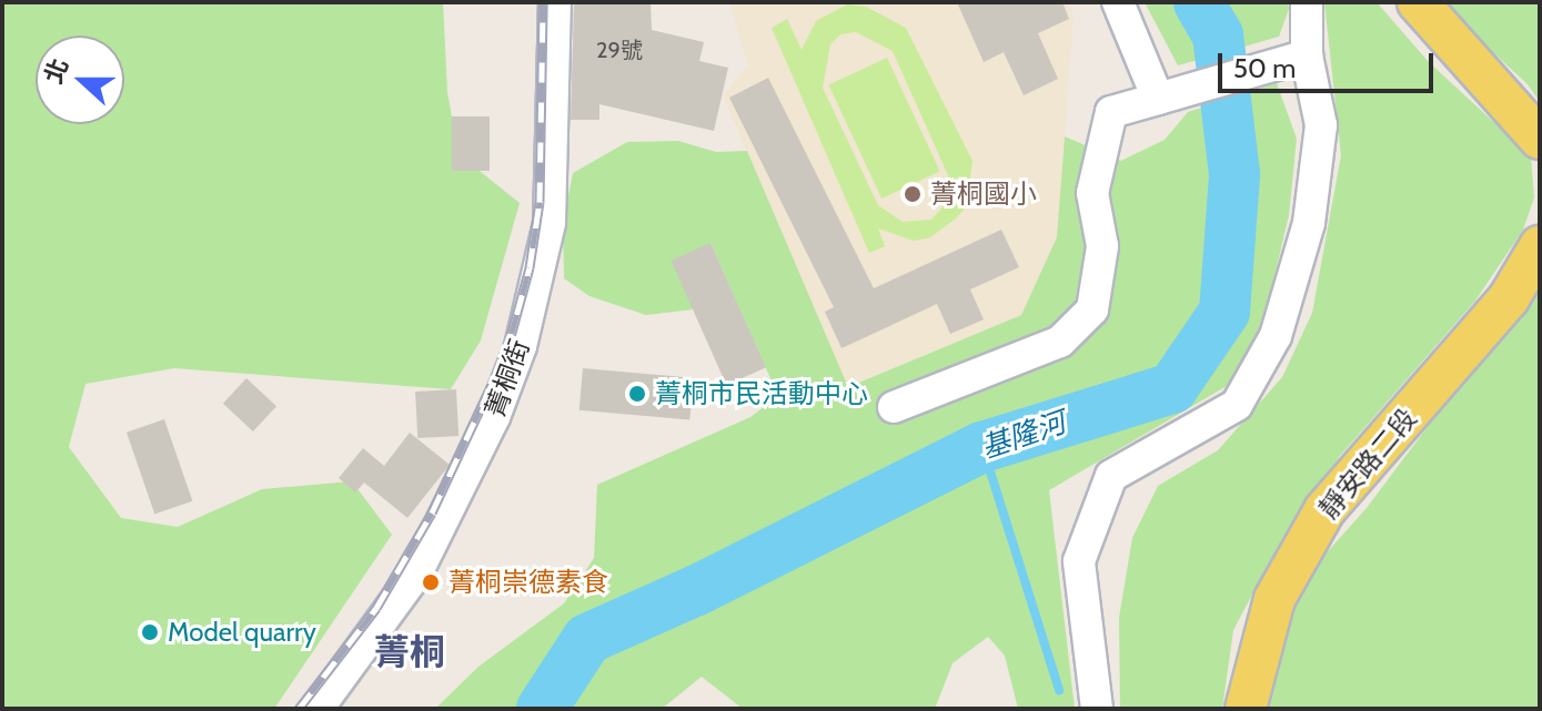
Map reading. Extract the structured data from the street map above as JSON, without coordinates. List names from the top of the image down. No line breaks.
{"streets":{"main road":["靜安路二段"],"street":["菁桐街"]},"districts":["菁桐"],"water":["基隆河"],"places":["菁桐國小","菁桐市民活動中心","菁桐崇德素食","Model quarry"],"house_numbers":["29號"],"scale_bar":"50 m","north":"left"}
